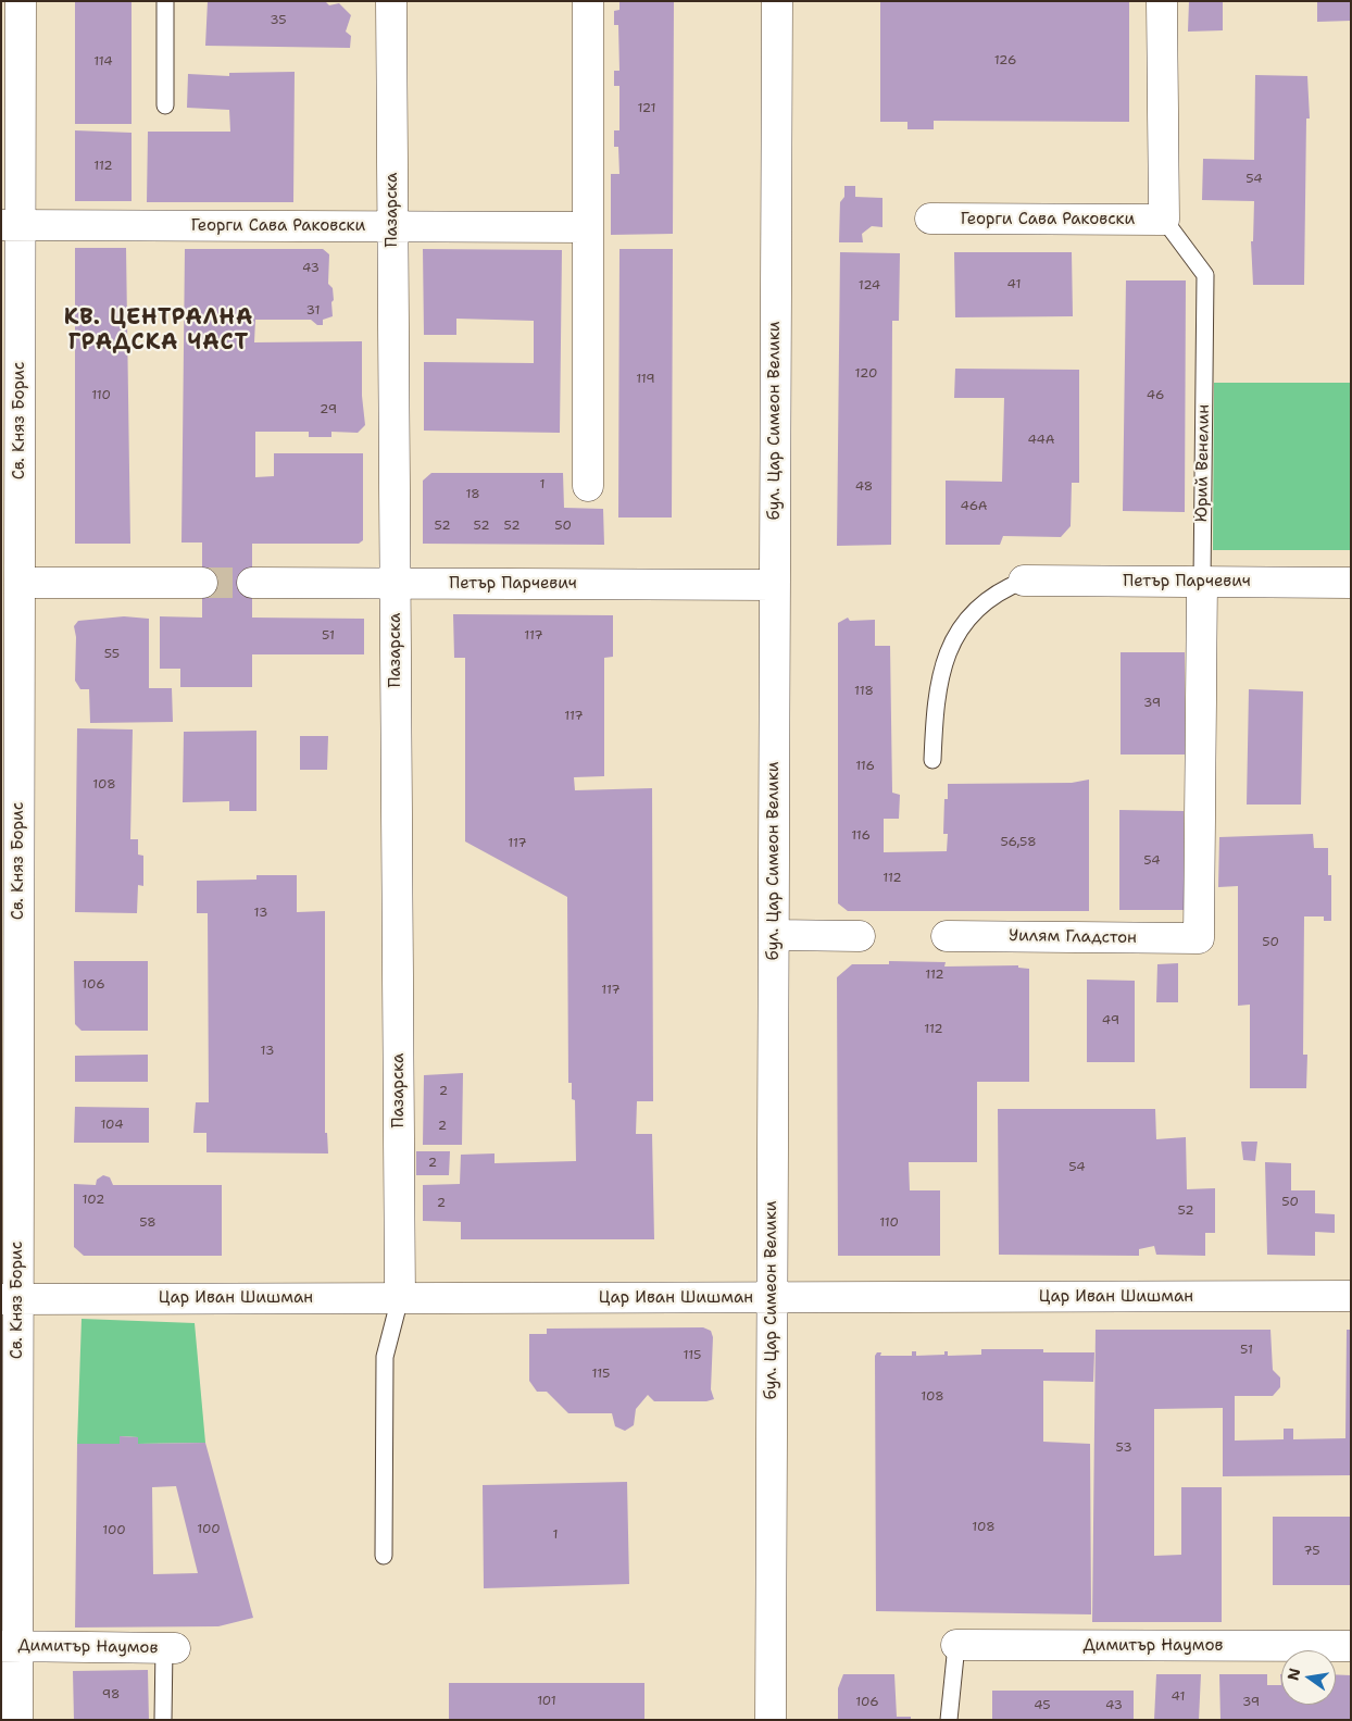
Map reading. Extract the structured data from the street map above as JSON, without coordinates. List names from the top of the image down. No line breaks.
{"streets":{"street":["Пазарска","Георги Сава Раковски","Св. Княз Борис","бул. Цар Симеон Велики","Юрий Венелин","Петър Парчевич","Уилям Гладстон","Цар Иван Шишман","Димитър Наумов"]},"crossings":[["Пазарска","Георги Сава Раковски"],["Пазарска","Петър Парчевич"],["Пазарска","Цар Иван Шишман"],["Георги Сава Раковски","Св. Княз Борис"],["Георги Сава Раковски","Юрий Венелин"],["Св. Княз Борис","Цар Иван Шишман"],["Св. Княз Борис","Димитър Наумов"],["бул. Цар Симеон Велики","Петър Парчевич"],["бул. Цар Симеон Велики","Цар Иван Шишман"],["Юрий Венелин","Петър Парчевич"],["Юрий Венелин","Уилям Гладстон"]],"districts":["КВ. ЦЕНТРАЛНА ГРАДСКА ЧАСТ"],"house_numbers":["35","126","114","121","112","54","43","41","124","31","120","119","110","46","29","44A","1","48","18","46A","52","52","52","50","51","117","55","118","39","117","116","108","116","56,58","117","54","112","13","50","112","106","117","49","112","13","2","104","2","2","54","102","50","2","52","58","110","51","115","115","108","53","108","100","100","1","75","98","41","101","106","39","45","43"],"north":"left"}
